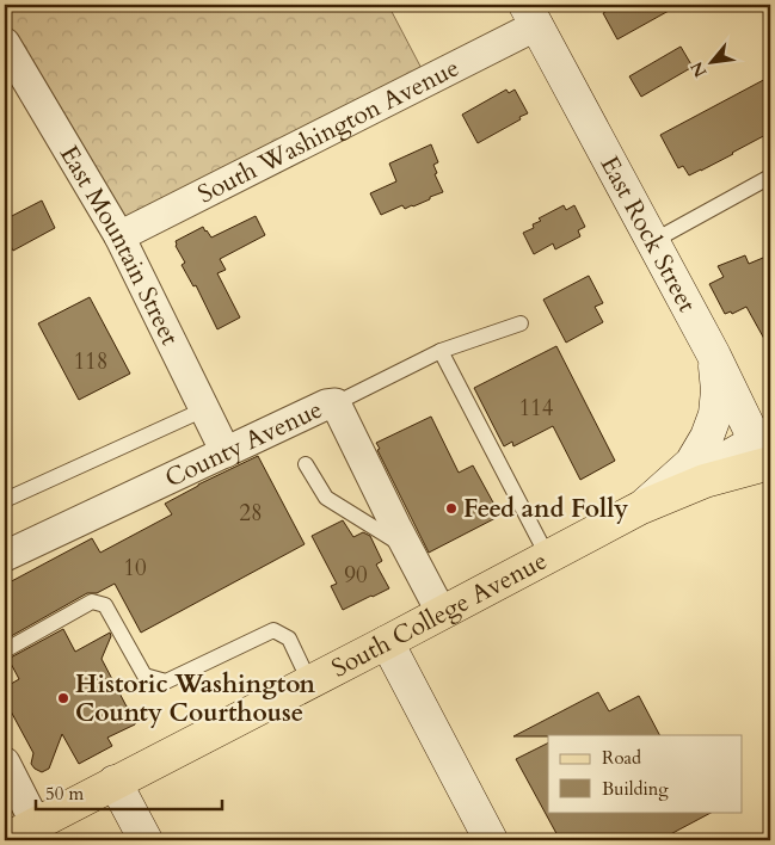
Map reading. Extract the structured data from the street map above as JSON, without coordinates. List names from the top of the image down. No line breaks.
{"streets":{"main road":["South College Avenue"],"street":["South Washington Avenue","East Rock Street","East Mountain Street","County Avenue"]},"crossings":[["South Washington Avenue","East Rock Street"],["South Washington Avenue","East Mountain Street"],["East Rock Street","South College Avenue"],["East Mountain Street","County Avenue"],["County Avenue","South College Avenue"]],"places":["Feed and Folly","Historic Washington County Courthouse"],"house_numbers":["118","114","28","10","90"],"legend":["Road","Building"],"scale_bar":"50 m","north":"bottom left"}
